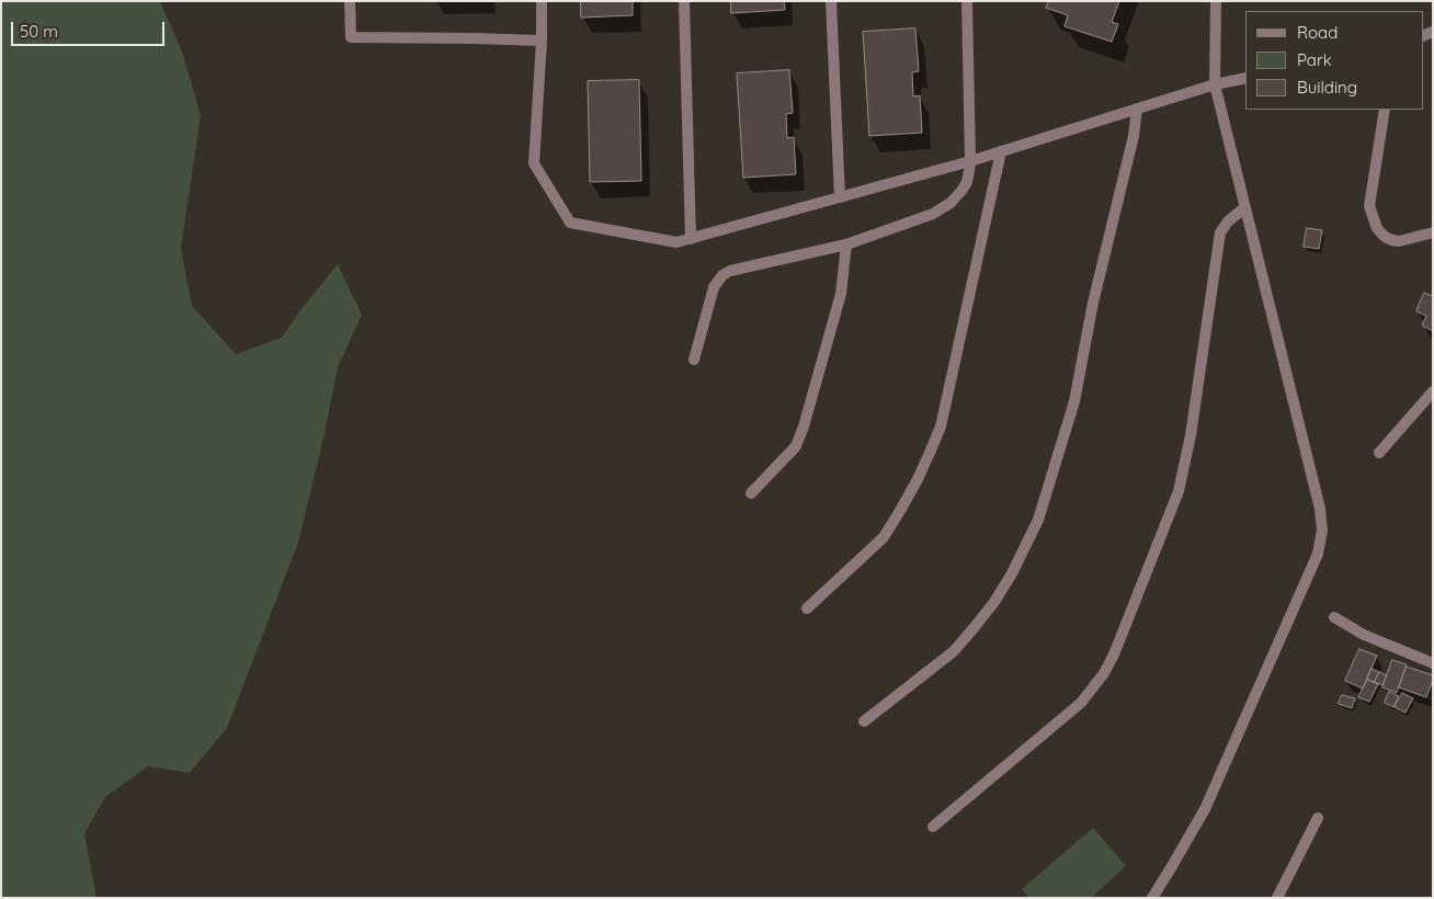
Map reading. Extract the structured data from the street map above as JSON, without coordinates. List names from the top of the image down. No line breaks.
{"legend":["Road","Park","Building"],"scale_bar":"50 m"}
